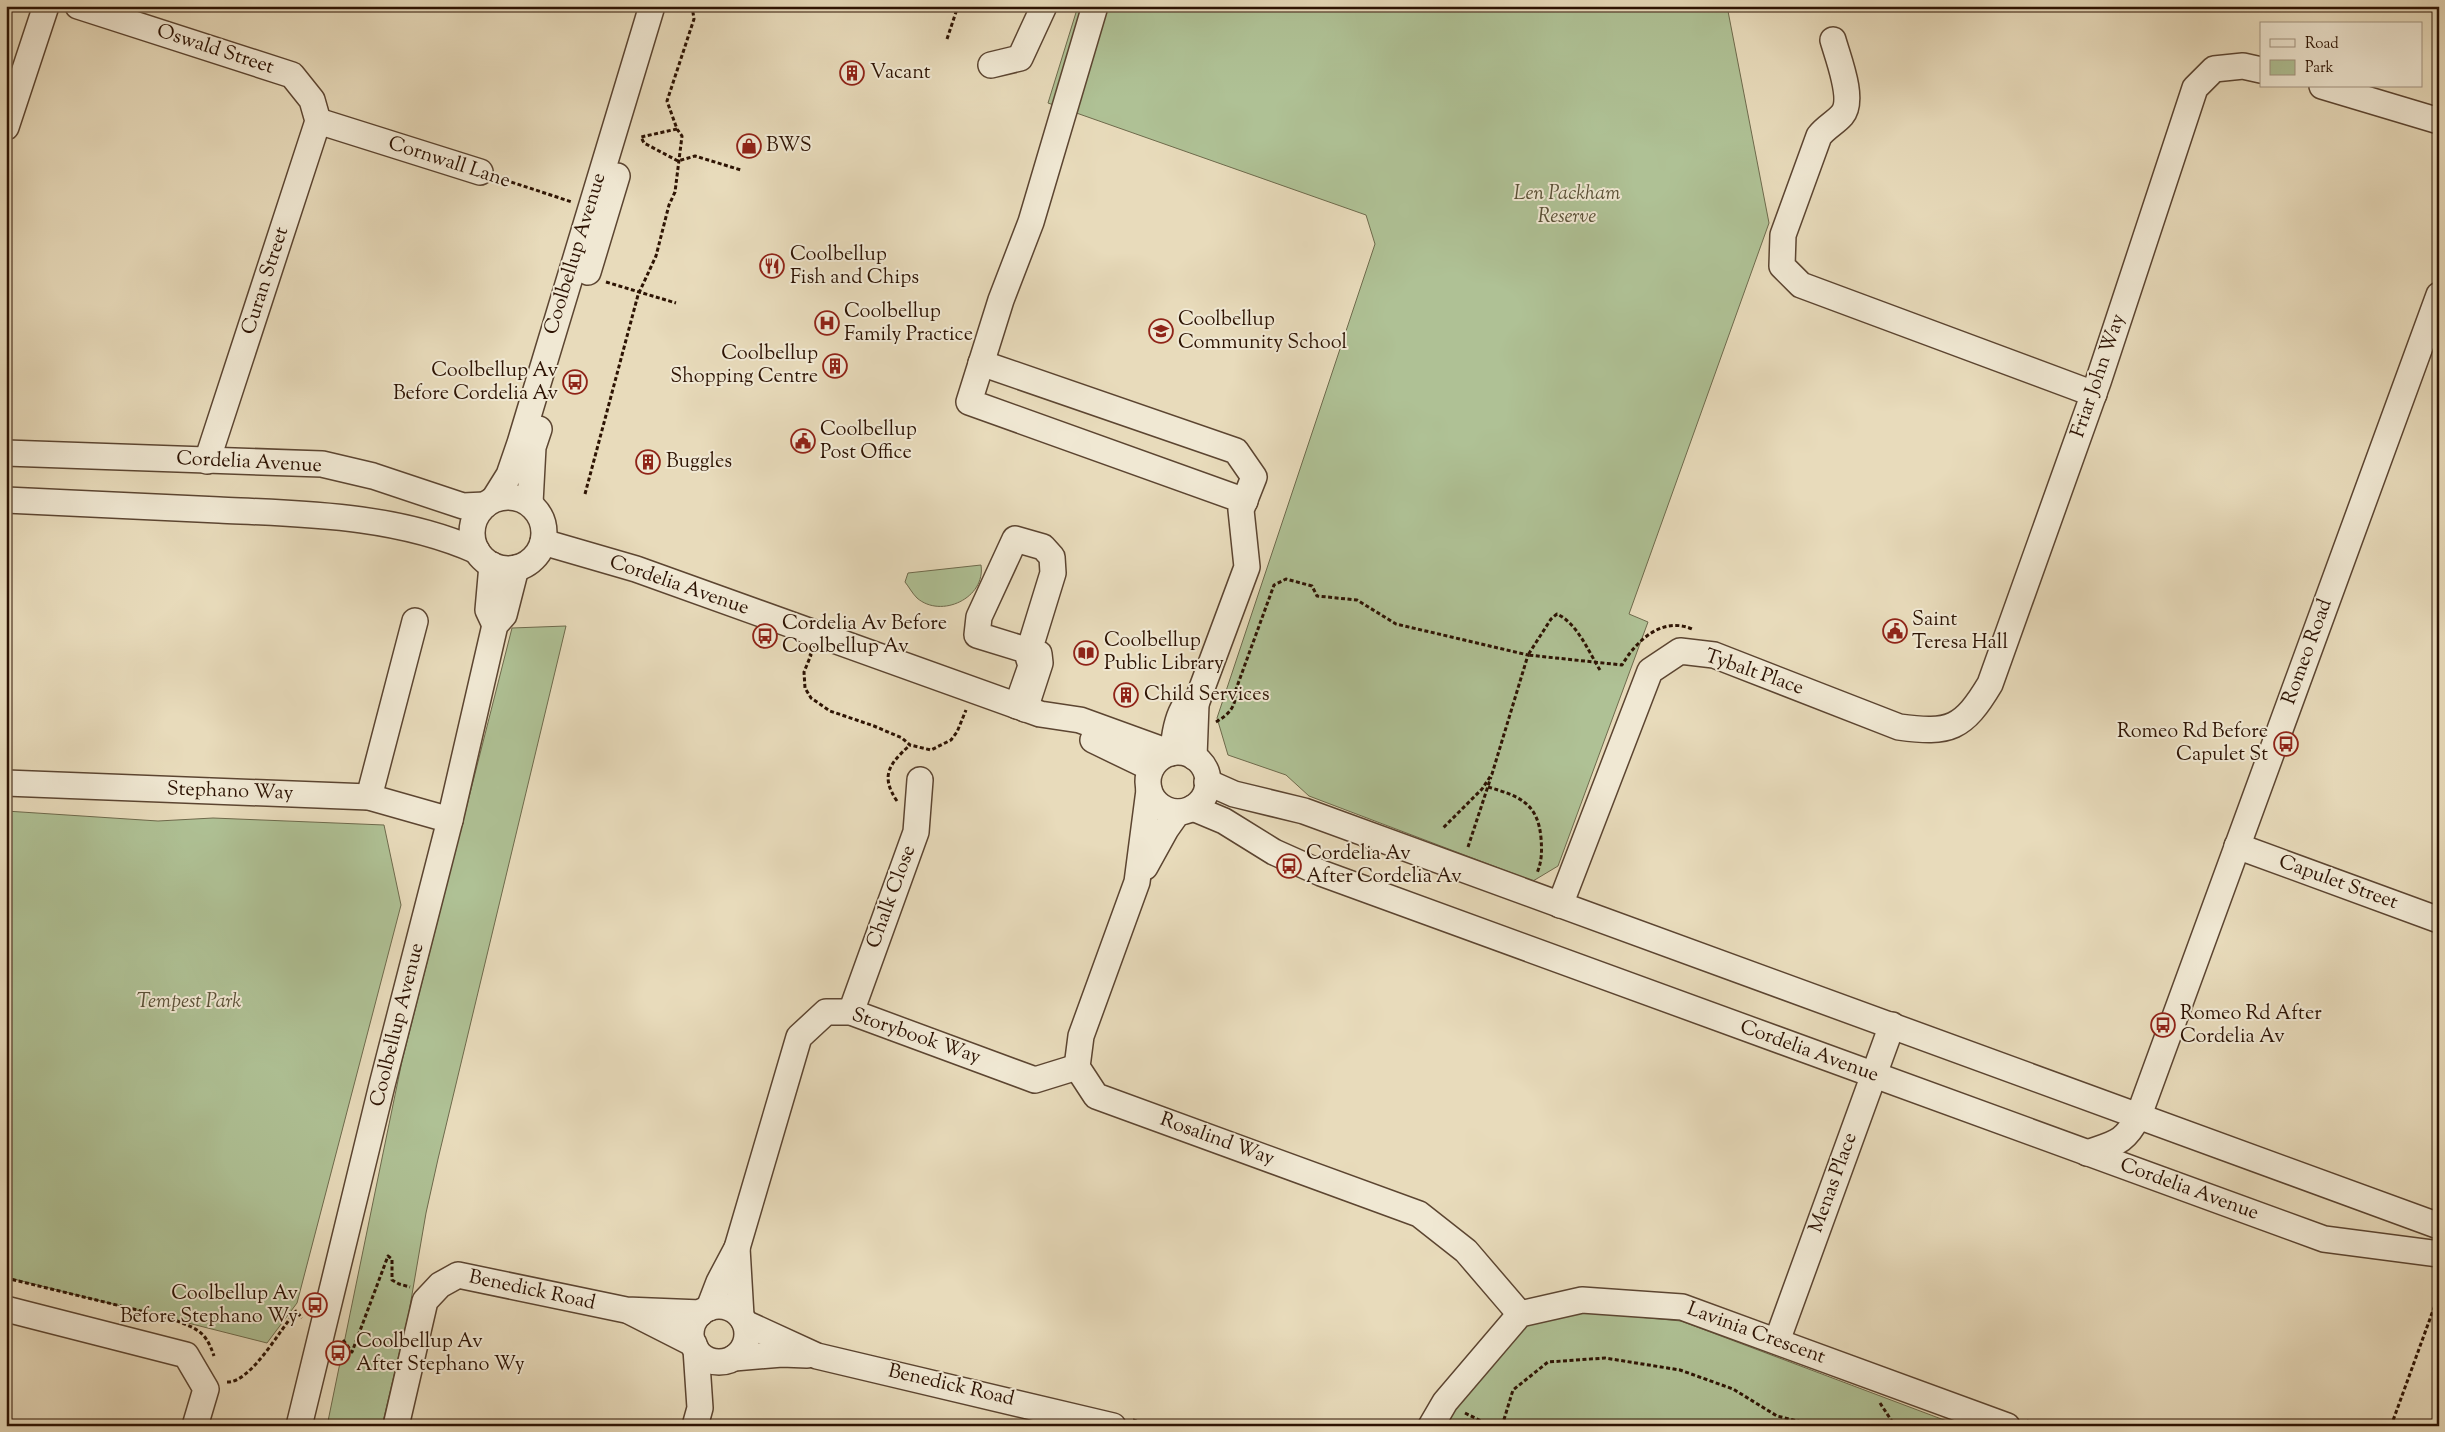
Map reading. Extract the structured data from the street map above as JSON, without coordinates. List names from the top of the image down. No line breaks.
{"streets":{"street":["Oswald Street","Cornwall Lane","Coolbellup Avenue","Curan Street","Friar John Way","Cordelia Avenue","Romeo Road","Tybalt Place","Stephano Way","Capulet Street","Chalk Close","Storybook Way","Rosalind Way","Menas Place","Benedick Road","Lavinia Crescent"]},"crossings":[["Oswald Street","Cornwall Lane"],["Oswald Street","Curan Street"],["Cornwall Lane","Curan Street"],["Coolbellup Avenue","Cordelia Avenue"],["Coolbellup Avenue","Stephano Way"],["Curan Street","Cordelia Avenue"],["Friar John Way","Tybalt Place"],["Cordelia Avenue","Romeo Road"],["Cordelia Avenue","Menas Place"],["Romeo Road","Capulet Street"],["Chalk Close","Storybook Way"],["Storybook Way","Rosalind Way"],["Rosalind Way","Lavinia Crescent"],["Menas Place","Lavinia Crescent"]],"parks":["Len Packham Reserve","Tempest Park"],"places":{"building":["Vacant","Coolbellup Shopping Centre","Buggles","Child Services"],"shop":["BWS"],"restaurant":["Coolbellup Fish and Chips"],"hospital":["Coolbellup Family Practice"],"school or university":["Coolbellup Community School"],"bus stop":["Coolbellup Av Before Cordelia Av","Cordelia Av Before Coolbellup Av","Romeo Rd Before Capulet St","Cordelia Av After Cordelia Av","Romeo Rd After Cordelia Av","Coolbellup Av Before Stephano Wy","Coolbellup Av After Stephano Wy"],"public building":["Coolbellup Post Office","Saint Teresa Hall"],"library":["Coolbellup Public Library"]},"legend":["Road","Park"]}
